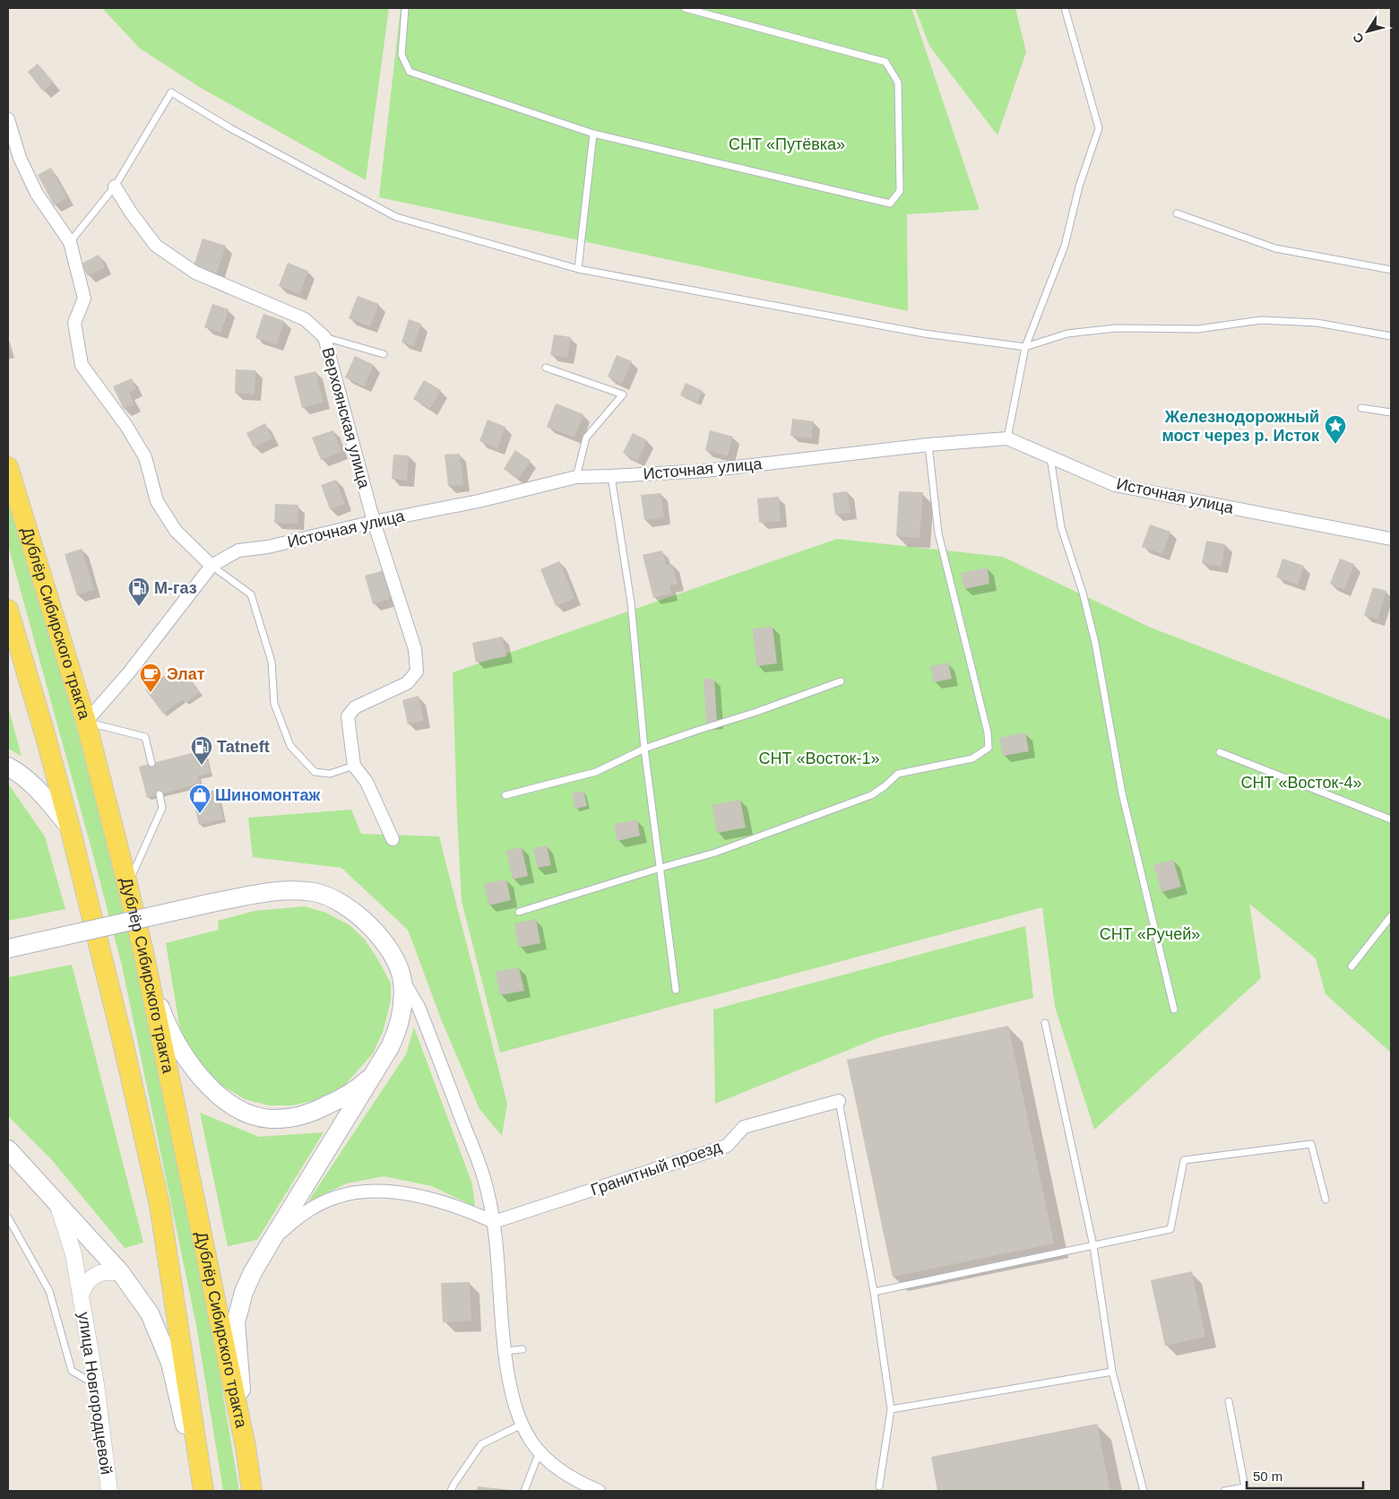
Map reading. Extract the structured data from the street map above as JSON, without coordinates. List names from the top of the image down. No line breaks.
{"streets":{"main road":["Дублёр Сибирского тракта"],"street":["Верхоянская улица","Источная улица","Гранитный проезд","улица Новгородцевой"]},"crossings":[["Верхоянская улица","Источная улица"],["Источная улица","Дублёр Сибирского тракта"]],"parks":["СНТ «Путёвка»","СНТ «Восток-1»","СНТ «Восток-4»","СНТ «Ручей»"],"places":{"place":["Железнодорожный мост через р. Исток"],"fuel station":["М-газ","Tatneft"],"cafe":["Элат"],"shop":["Шиномонтаж"]},"scale_bar":"50 m","north":"bottom left"}
